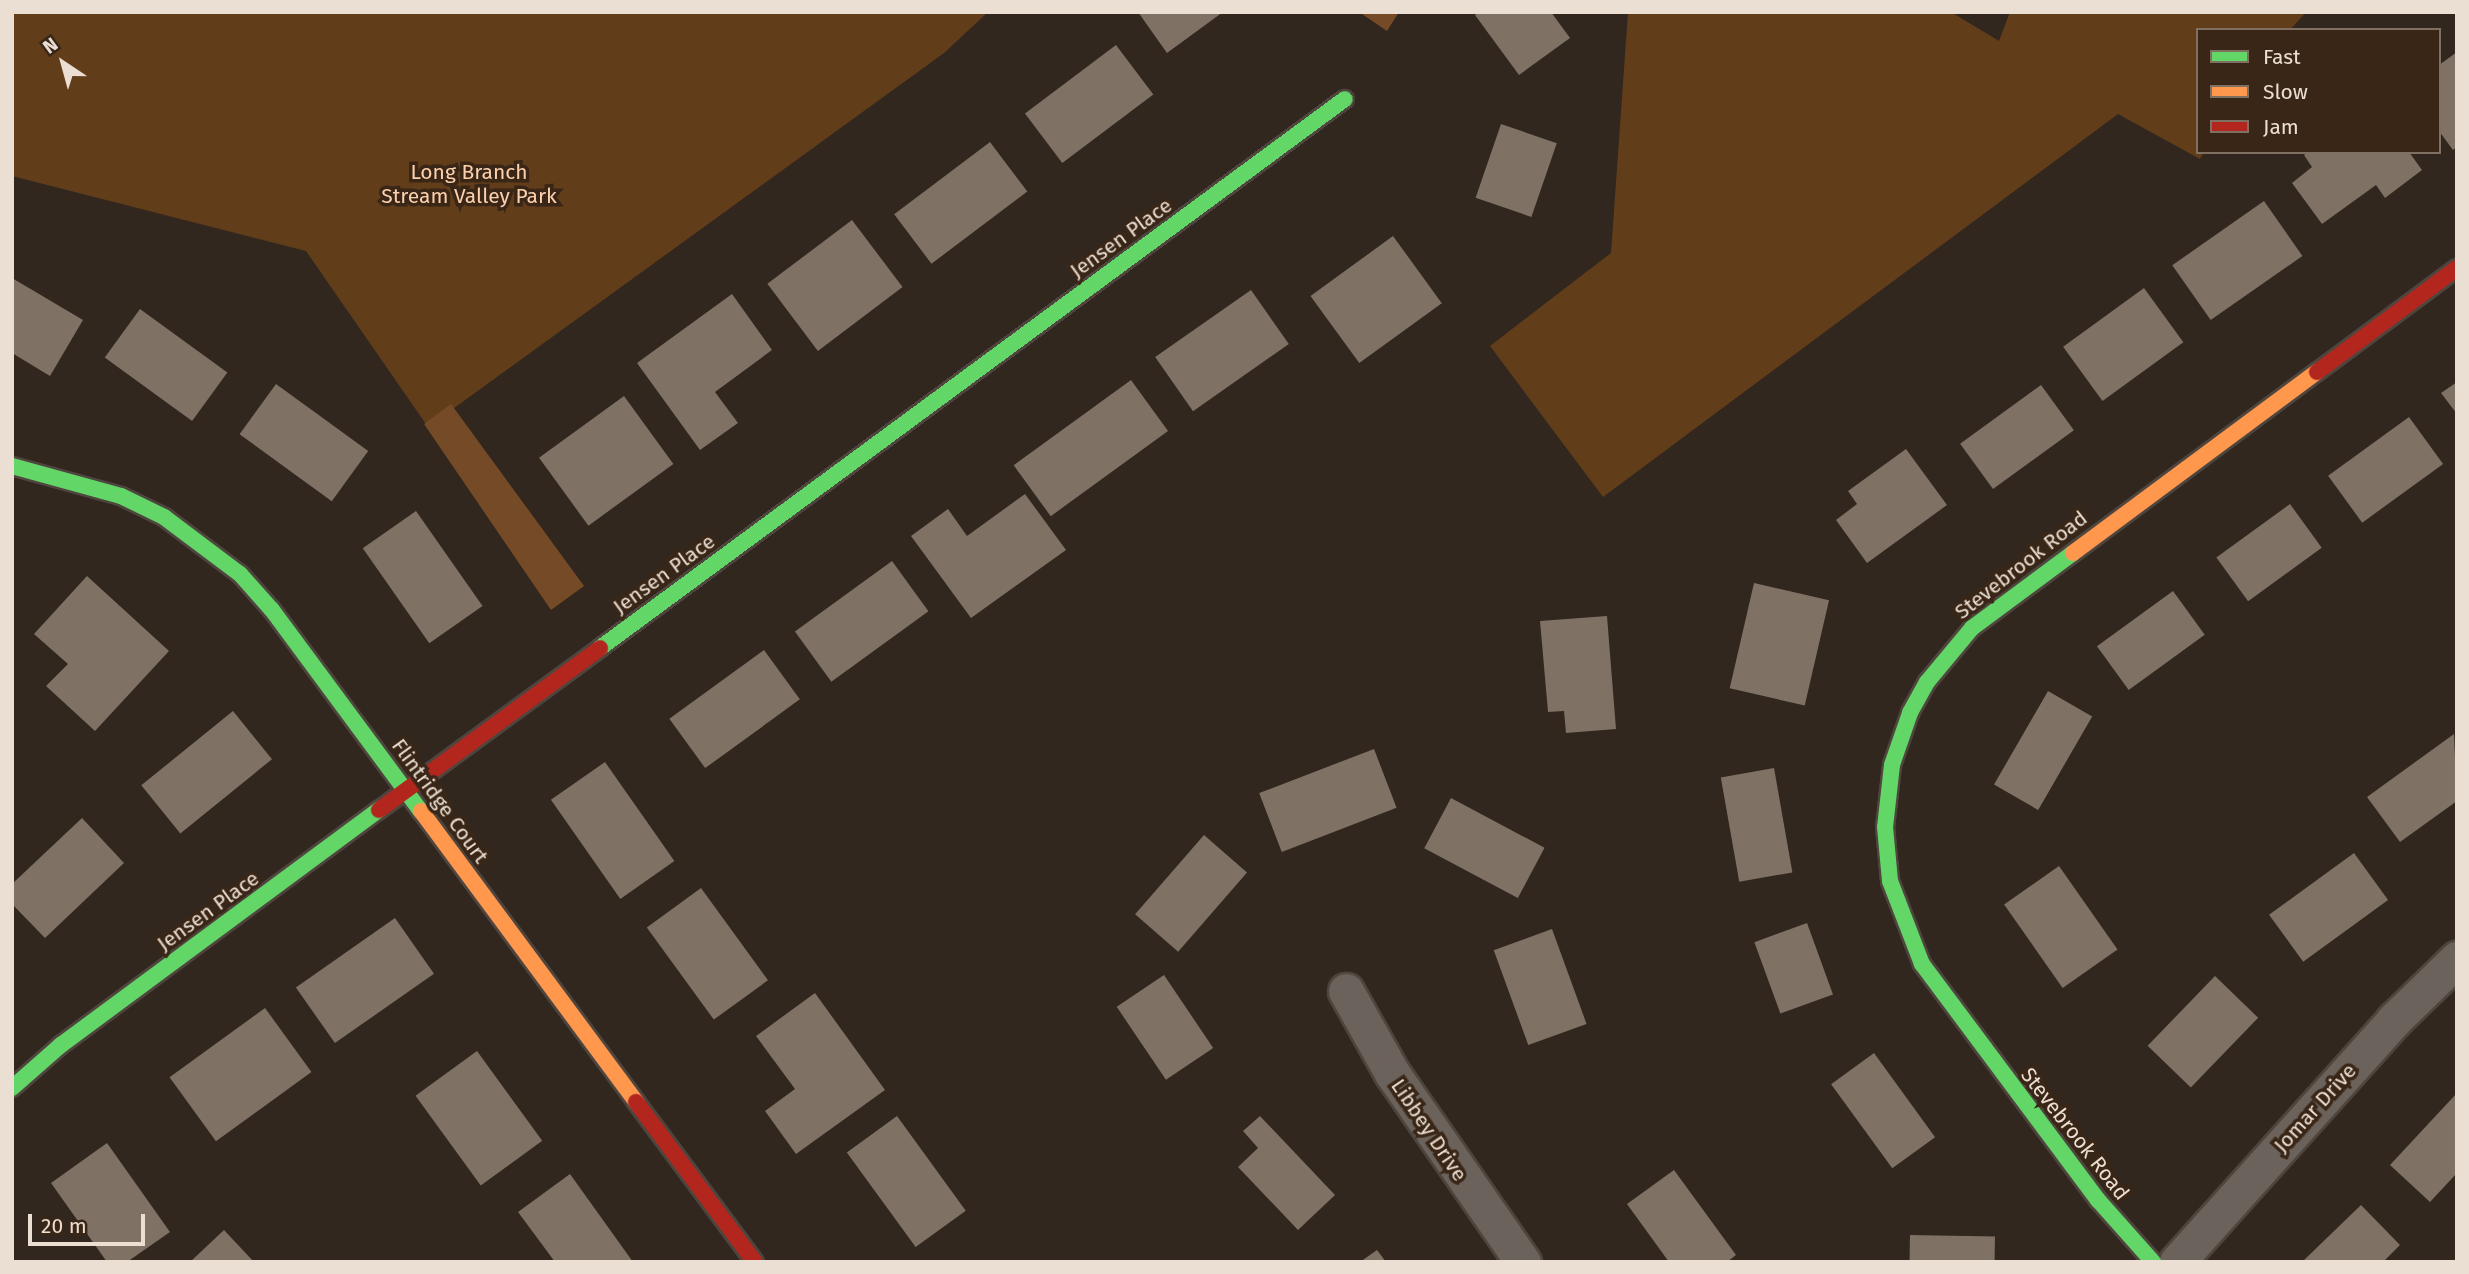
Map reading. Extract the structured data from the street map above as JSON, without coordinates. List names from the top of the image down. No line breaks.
{"streets":{"street":["Jensen Place","Stevebrook Road","Flintridge Court","Jomar Drive","Libbey Drive"]},"crossings":[["Jensen Place","Flintridge Court"]],"parks":["Long Branch Stream Valley Park"],"legend":["Fast","Slow","Jam"],"scale_bar":"20 m","north":"top left"}
